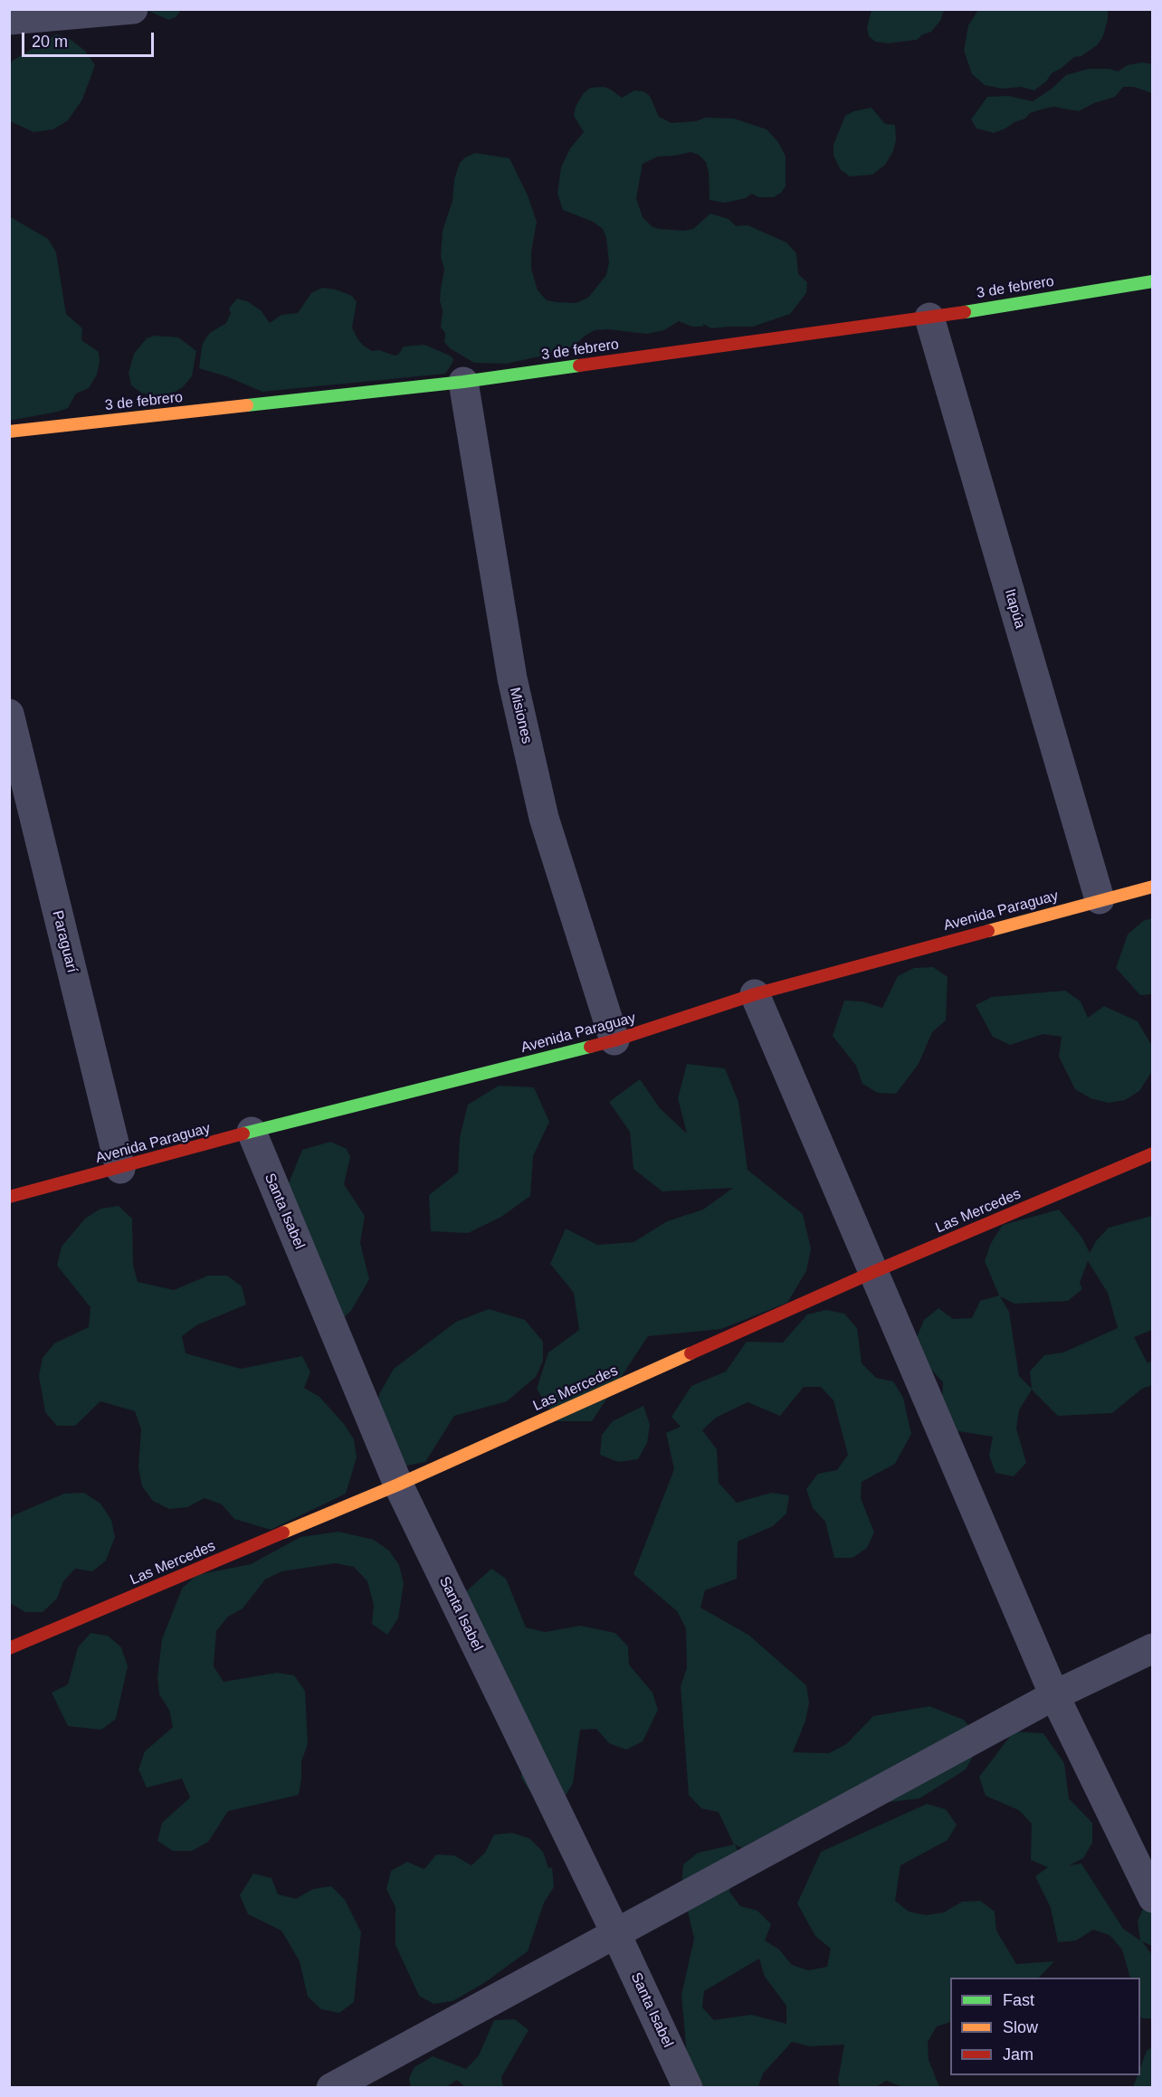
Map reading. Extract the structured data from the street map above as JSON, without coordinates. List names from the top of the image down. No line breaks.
{"streets":{"street":["3 de febrero","Itapúa","Misiones","Avenida Paraguay","Paraguarí","Santa Isabel","Las Mercedes"]},"crossings":[["3 de febrero","Itapúa"],["3 de febrero","Misiones"],["Itapúa","Avenida Paraguay"],["Misiones","Avenida Paraguay"],["Avenida Paraguay","Paraguarí"],["Avenida Paraguay","Santa Isabel"],["Santa Isabel","Las Mercedes"]],"legend":["Fast","Slow","Jam"],"scale_bar":"20 m"}
